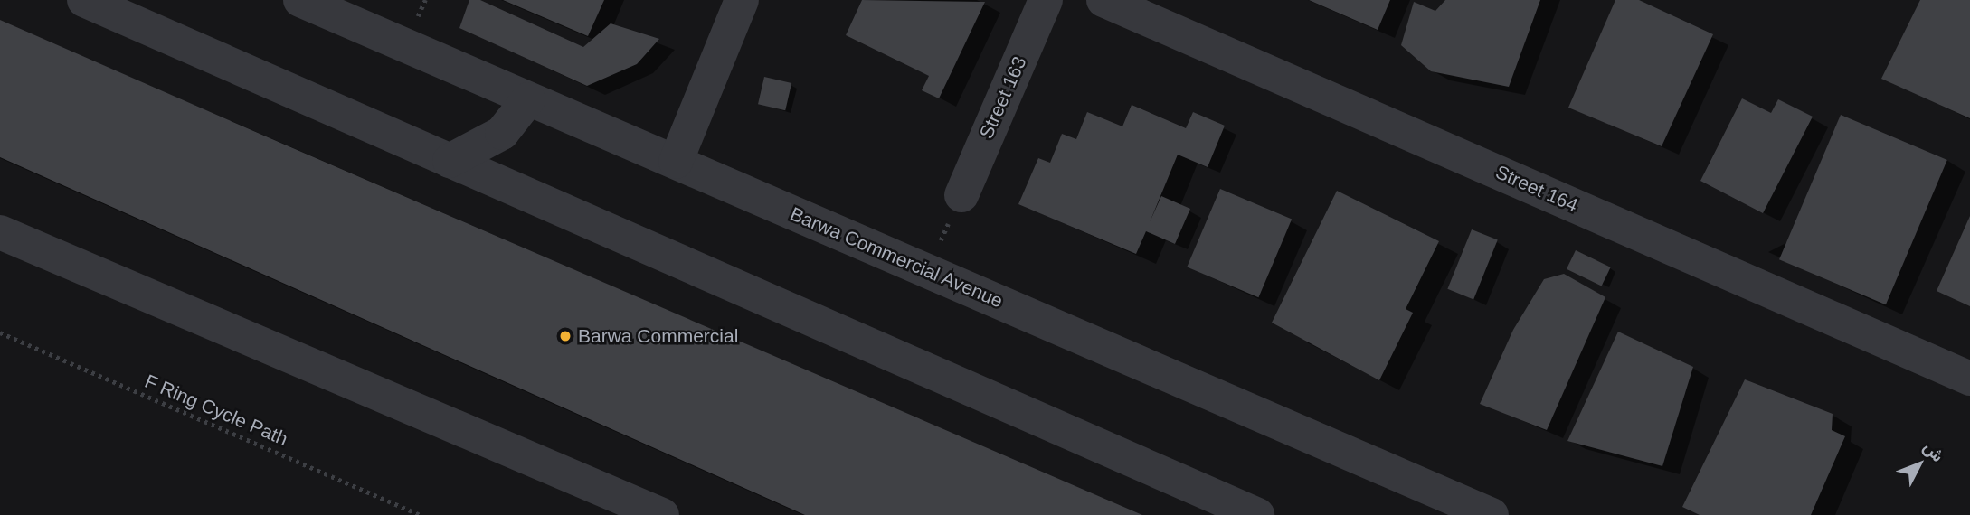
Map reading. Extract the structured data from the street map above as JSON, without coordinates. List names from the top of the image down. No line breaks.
{"streets":{"street":["Street 163","Street 164","Barwa Commercial Avenue"],"path":["F Ring Cycle Path"]},"places":["Barwa Commercial"],"north":"top right"}
